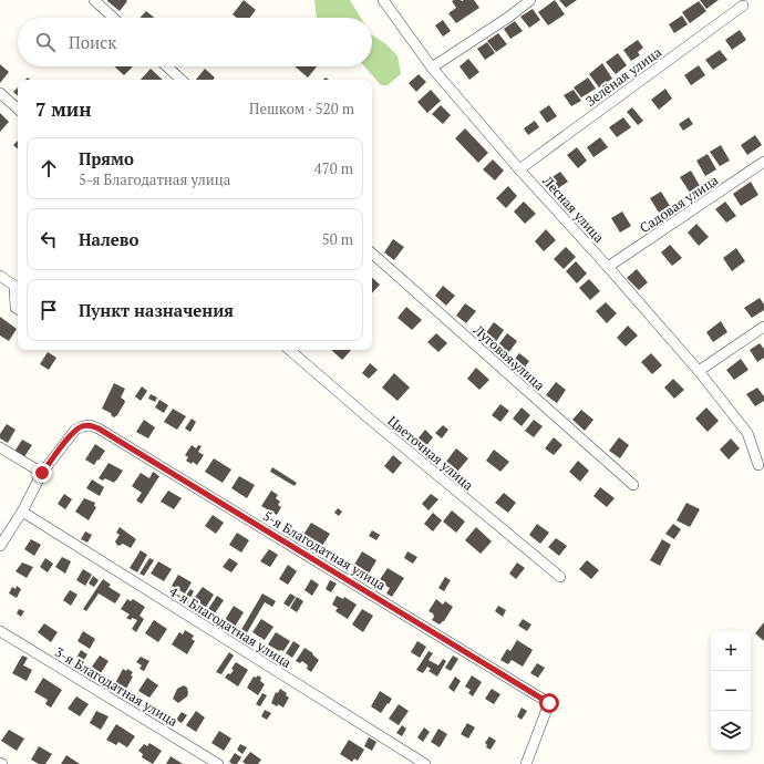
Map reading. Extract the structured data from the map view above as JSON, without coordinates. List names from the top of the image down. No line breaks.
{"streets":{"street":["Зелёная улица","Садовая улица","Лесная улица","Луговая улица","Цветочная улица","5-я Благодатная улица","4-я Благодатная улица","3-я Благодатная улица"]},"crossings":[["Зелёная улица","Лесная улица"],["Садовая улица","Лесная улица"]],"page":{"search":"Поиск","heading":["7 мин","Пешком · 520 m"],"list":[["Прямо","5-я Благодатная улица","470 m"],["Налево","50 m"],"Пункт назначения"],"map_buttons":["+","−"]}}
